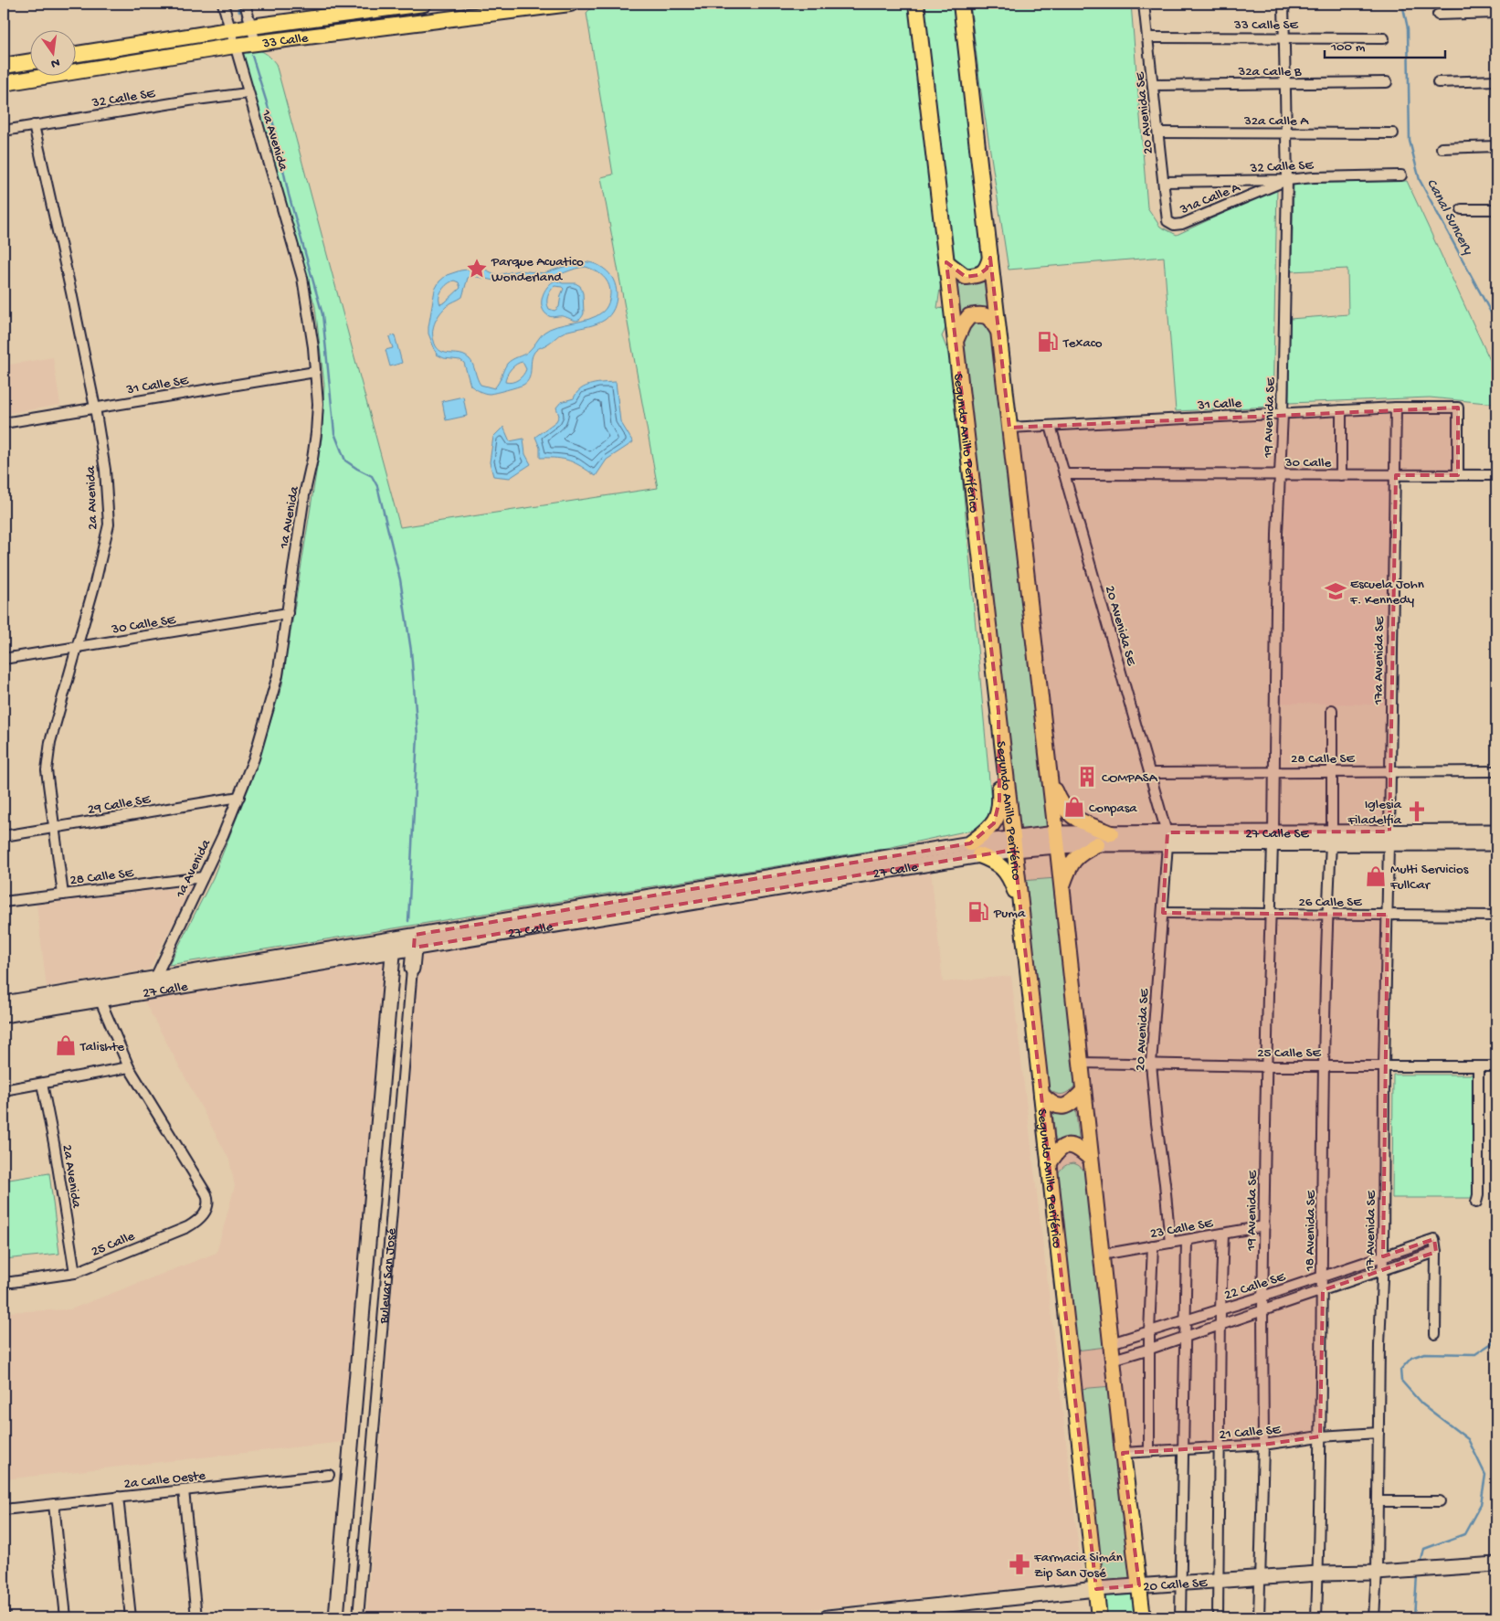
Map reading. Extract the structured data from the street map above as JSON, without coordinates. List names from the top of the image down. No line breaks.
{"streets":{"main road":["33 Calle","Segundo Anillo Periférico","27 Calle SE","27 Calle","Bulevar San José","20 Calle SE"],"street":["33 Calle SE","32a Calle B","32 Calle SE","20 Avenida SE","32a Calle A","1a Avenida","31a Calle A","31 Calle SE","31 Calle","19 Avenida SE","30 Calle","2a Avenida","30 Calle SE","17a Avenida SE","28 Calle SE","29 Calle SE","26 Calle SE","25 Calle SE","23 Calle SE","18 Avenida SE","17 Avenida SE","25 Calle","22 Calle SE","21 Calle SE","2a Calle Oeste"]},"crossings":[["33 Calle SE","20 Avenida SE"],["33 Calle SE","19 Avenida SE"],["33 Calle","1a Avenida"],["32a Calle B","20 Avenida SE"],["32a Calle B","19 Avenida SE"],["32 Calle SE","20 Avenida SE"],["32 Calle SE","1a Avenida"],["32 Calle SE","31a Calle A"],["32 Calle SE","19 Avenida SE"],["32 Calle SE","2a Avenida"],["20 Avenida SE","32a Calle A"],["20 Avenida SE","31a Calle A"],["20 Avenida SE","31 Calle"],["20 Avenida SE","30 Calle"],["20 Avenida SE","28 Calle SE"],["20 Avenida SE","27 Calle SE"],["20 Avenida SE","26 Calle SE"],["20 Avenida SE","25 Calle SE"],["20 Avenida SE","23 Calle SE"],["32a Calle A","19 Avenida SE"],["1a Avenida","31 Calle SE"],["1a Avenida","30 Calle SE"],["1a Avenida","28 Calle SE"],["1a Avenida","29 Calle SE"],["1a Avenida","27 Calle"],["31a Calle A","19 Avenida SE"],["31 Calle SE","2a Avenida"],["31 Calle","19 Avenida SE"],["31 Calle","30 Calle"],["31 Calle","17a Avenida SE"],["19 Avenida SE","30 Calle"],["19 Avenida SE","28 Calle SE"],["19 Avenida SE","27 Calle SE"],["19 Avenida SE","26 Calle SE"],["19 Avenida SE","25 Calle SE"],["19 Avenida SE","23 Calle SE"],["19 Avenida SE","22 Calle SE"],["19 Avenida SE","21 Calle SE"],["19 Avenida SE","20 Calle SE"],["Segundo Anillo Periférico","27 Calle"],["Segundo Anillo Periférico","20 Calle SE"],["30 Calle","17a Avenida SE"],["2a Avenida","30 Calle SE"],["2a Avenida","28 Calle SE"],["2a Avenida","29 Calle SE"],["2a Avenida","25 Calle"],["17a Avenida SE","28 Calle SE"],["17a Avenida SE","27 Calle SE"],["17a Avenida SE","17 Avenida SE"],["28 Calle SE","18 Avenida SE"],["27 Calle SE","27 Calle"],["27 Calle SE","18 Avenida SE"],["27 Calle SE","17 Avenida SE"],["27 Calle","Bulevar San José"],["26 Calle SE","18 Avenida SE"],["26 Calle SE","17 Avenida SE"],["25 Calle SE","18 Avenida SE"],["25 Calle SE","17 Avenida SE"],["18 Avenida SE","22 Calle SE"],["18 Avenida SE","21 Calle SE"],["18 Avenida SE","20 Calle SE"],["17 Avenida SE","22 Calle SE"],["17 Avenida SE","21 Calle SE"],["17 Avenida SE","20 Calle SE"]],"water":["Canal Suncery"],"places":{"place":["Parque Acuatico Wonderland"],"fuel station":["Texaco","Puma"],"school or university":["Escuela John F. Kennedy"],"building":["COMPASA"],"shop":["Conpasa","Multi Servicios FullCar","Talishte"],"church":["Iglesia Filadelfia"],"pharmacy":["Farmacia Simán Zip San José"]},"scale_bar":"100 m","north":"bottom"}
